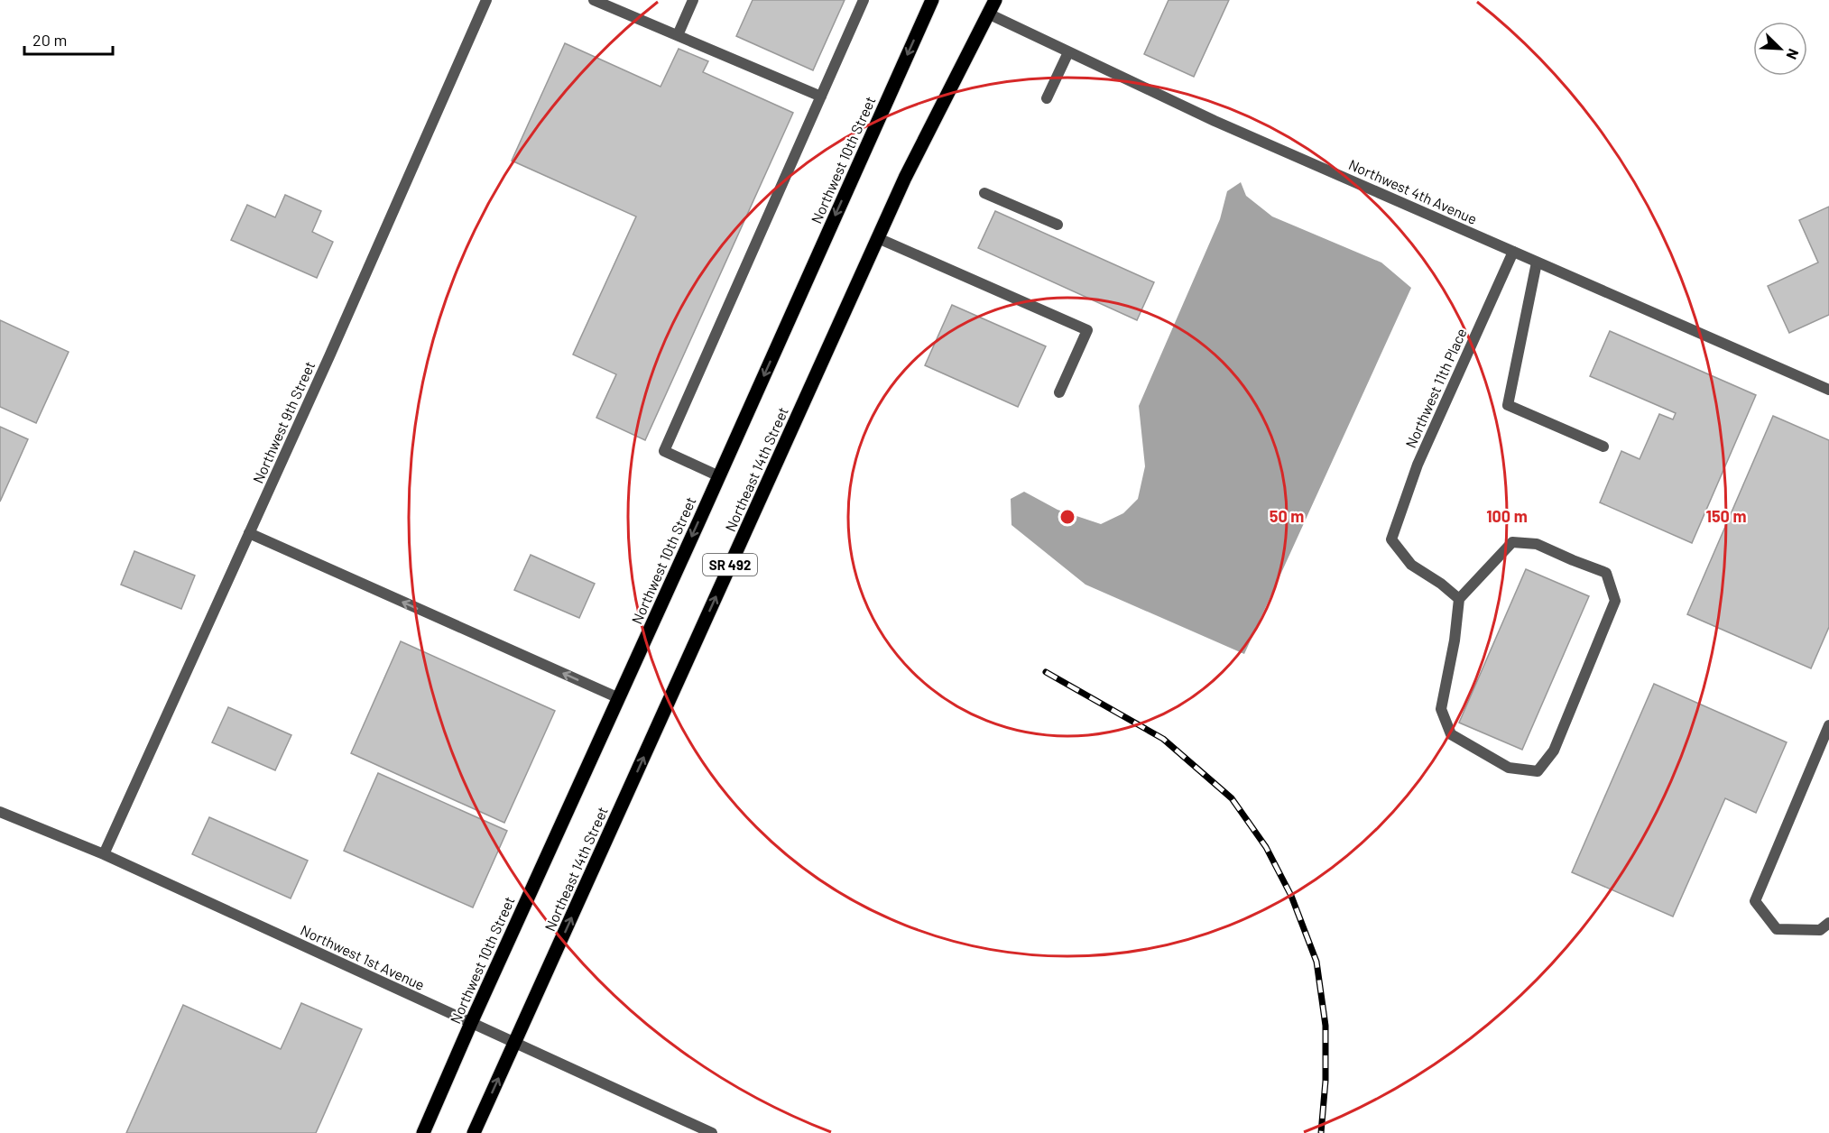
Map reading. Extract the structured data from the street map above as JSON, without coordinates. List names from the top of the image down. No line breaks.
{"streets":{"main road":["Northwest 10th Street","Northeast 14th Street","SR 492"],"street":["Northwest 4th Avenue","Northwest 11th Place","Northwest 9th Street","Northwest 1st Avenue"]},"crossings":[["Northwest 10th Street","Northwest 1st Avenue"],["Northwest 4th Avenue","Northwest 11th Place"],["Northwest 4th Avenue","Northeast 14th Street"],["Northwest 9th Street","Northwest 1st Avenue"],["Northeast 14th Street","Northwest 1st Avenue"]],"one_way":["Northwest 10th Street","Northeast 14th Street"],"scale_bar":"20 m","north":"bottom right","rings":["50 m","100 m","150 m"]}
